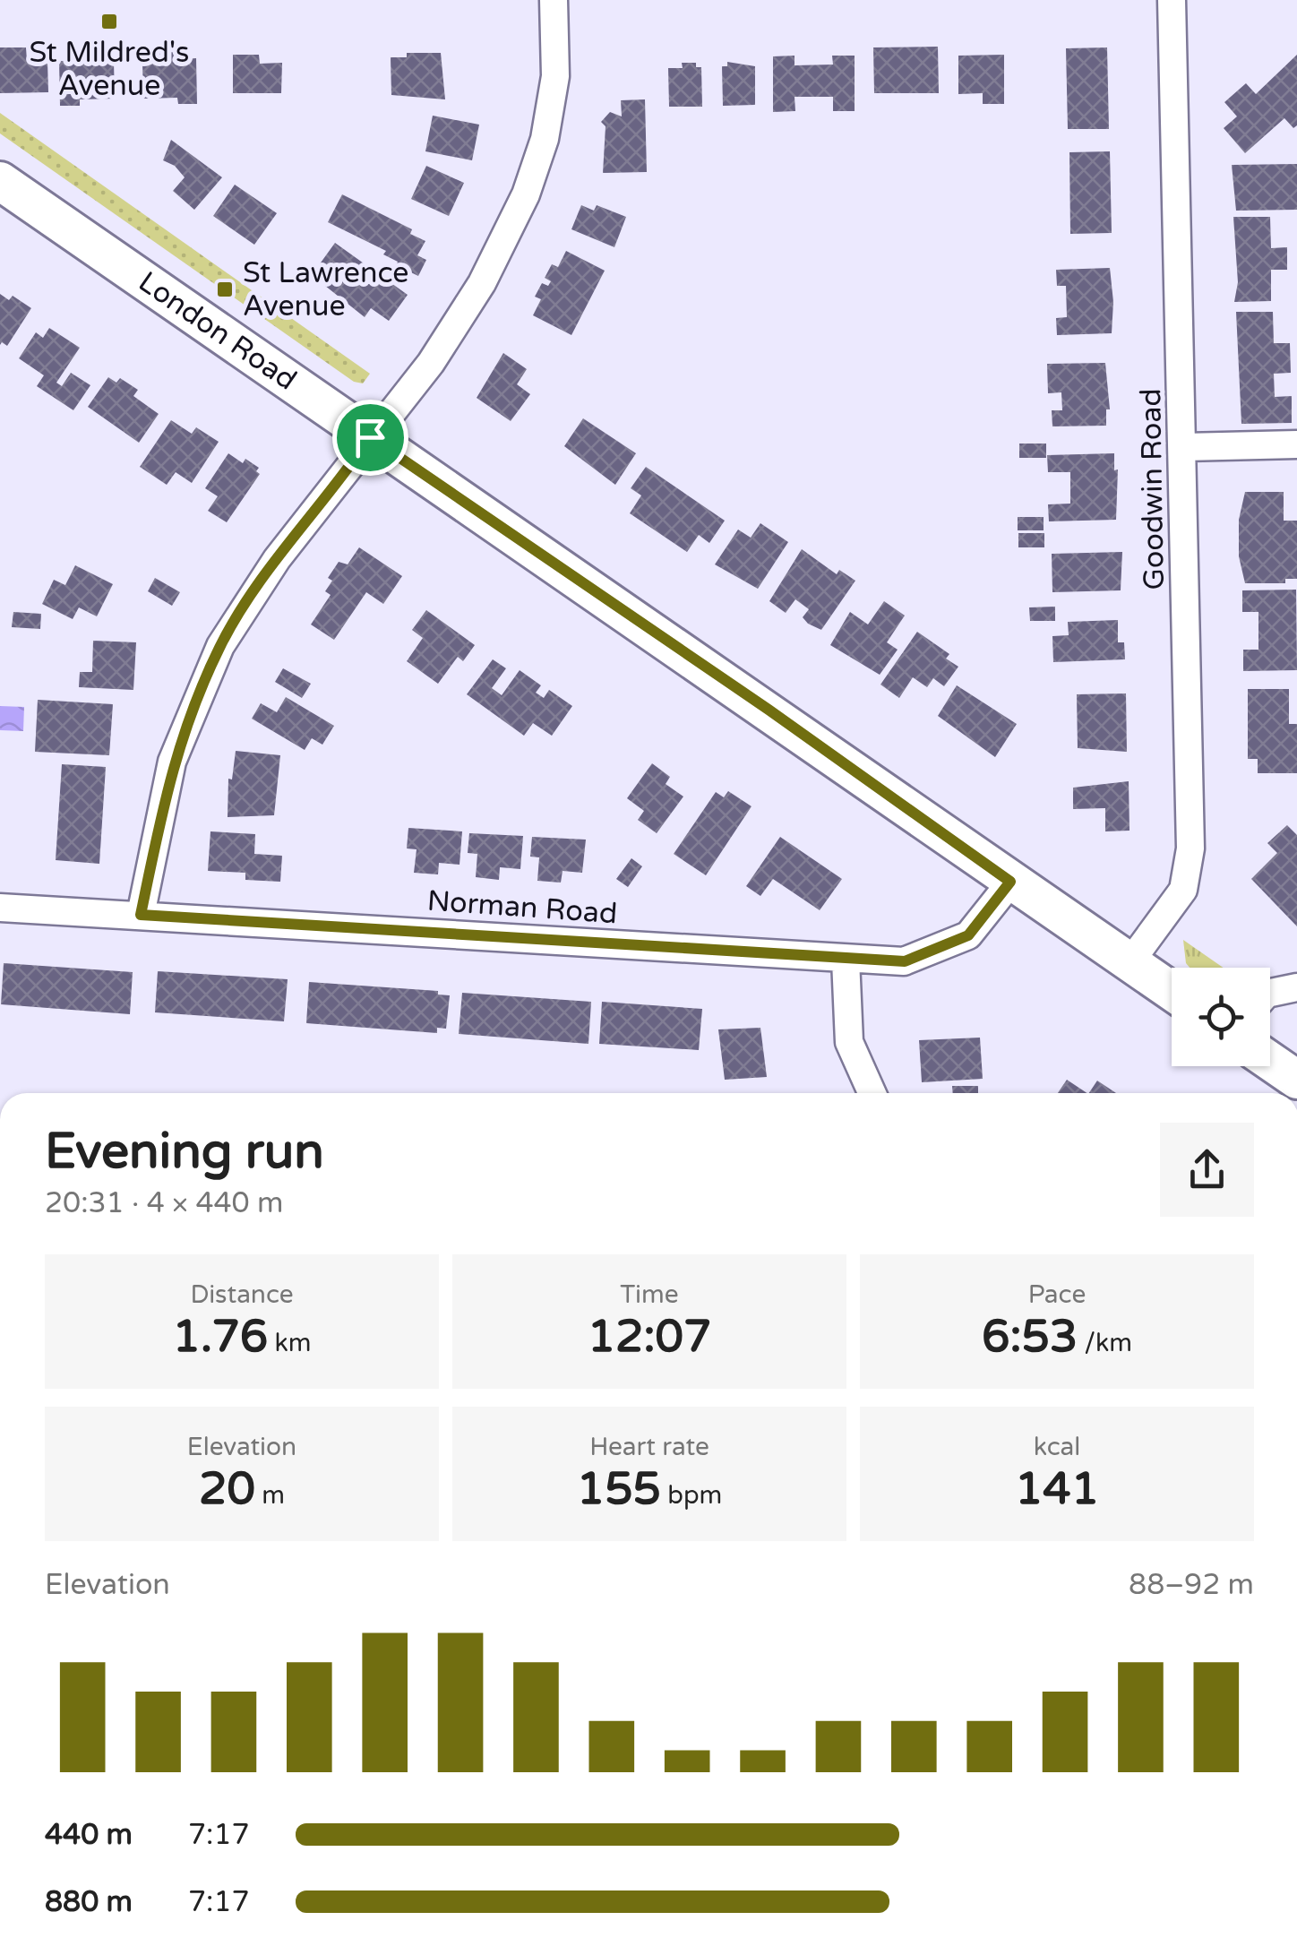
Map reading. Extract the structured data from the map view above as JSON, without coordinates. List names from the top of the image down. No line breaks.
{"streets":{"main road":["London Road"],"street":["Goodwin Road","Norman Road"]},"crossings":[["London Road","Goodwin Road"],["London Road","Norman Road"]],"places":{"transit":["St Mildred's Avenue","St Lawrence Avenue"]},"page":{"heading":["Evening run","20:31 · 4 × 440 m"],"stats":[["Distance","1.76 km"],["Time","12:07"],["Pace","6:53 /km"],["Elevation","20 m"],["Heart rate","155 bpm"],["kcal","141"]],"chart":["Elevation","88–92 m"],"list":[{"name":"440 m","note":"7:17"},{"name":"880 m","note":"7:17"}]}}
